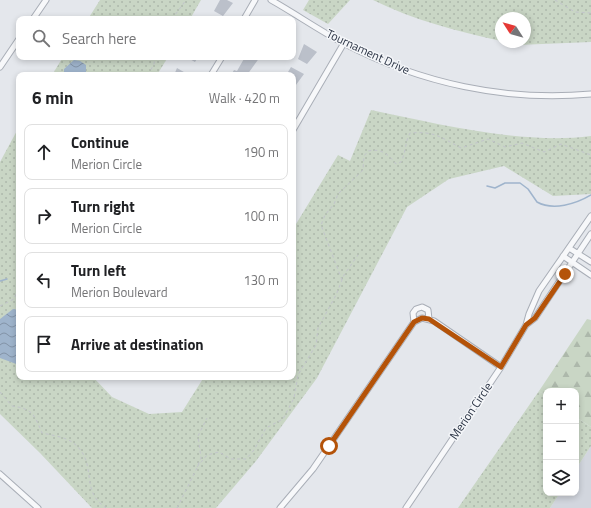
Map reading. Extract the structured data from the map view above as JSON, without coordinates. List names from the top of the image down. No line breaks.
{"streets":{"street":["Tournament Drive","Merion Circle"]},"north":"top left","page":{"search":"Search here","heading":["6 min","Walk · 420 m"],"list":[["Continue","Merion Circle","190 m"],["Turn right","Merion Circle","100 m"],["Turn left","Merion Boulevard","130 m"],"Arrive at destination"],"map_buttons":["+","−"]}}
